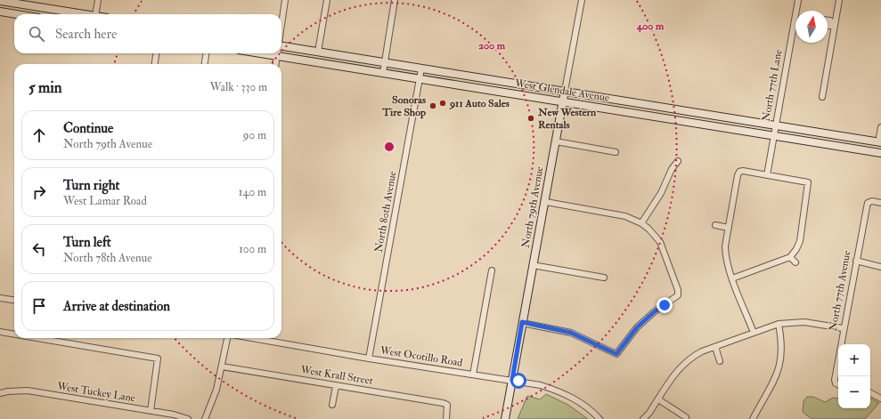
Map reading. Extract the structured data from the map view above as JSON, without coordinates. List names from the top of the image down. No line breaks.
{"streets":{"main road":["West Glendale Avenue","North 79th Avenue"],"street":["North 77th Lane","North 80th Avenue","North 77th Avenue","West Ocotillo Road","West Krall Street","West Tuckey Lane"]},"crossings":[["North 77th Lane","West Glendale Avenue"],["West Glendale Avenue","North 79th Avenue"],["West Glendale Avenue","North 80th Avenue"],["North 79th Avenue","West Ocotillo Road"],["North 80th Avenue","West Ocotillo Road"]],"places":["911 Auto Sales","Sonoras Tire Shop","New Western Rentals"],"north":"top","page":{"search":"Search here","heading":["5 min","Walk · 330 m"],"list":[["Continue","North 79th Avenue","90 m"],["Turn right","West Lamar Road","140 m"],["Turn left","North 78th Avenue","100 m"],"Arrive at destination"],"map_buttons":["+","−"]},"rings":["400 m","200 m"]}
